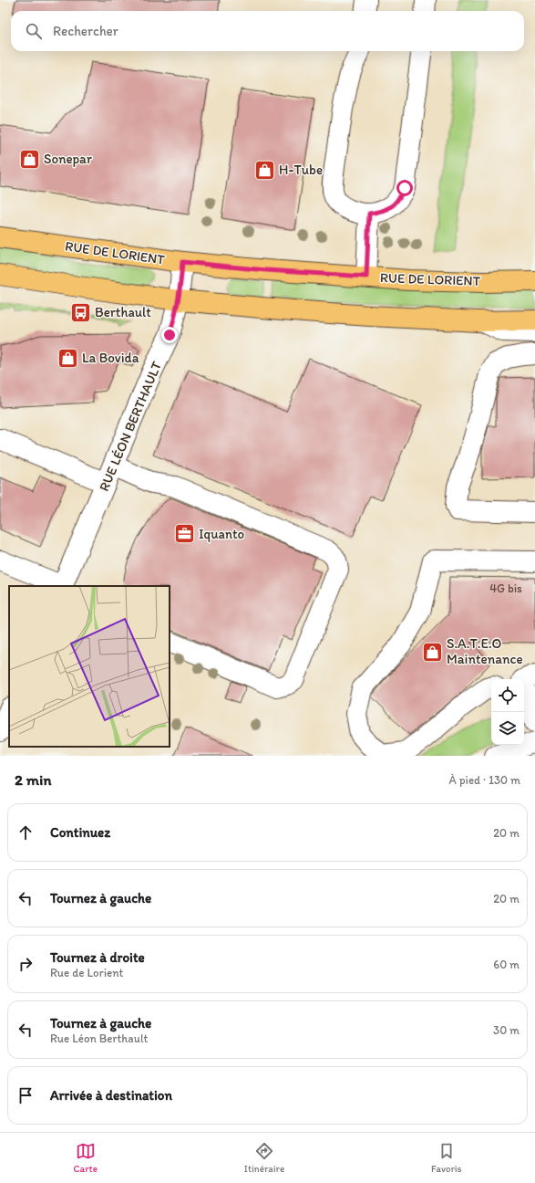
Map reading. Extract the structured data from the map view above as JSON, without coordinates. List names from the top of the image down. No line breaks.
{"streets":{"main road":["RUE DE LORIENT"],"street":["RUE LÉON BERTHAULT"]},"crossings":[["RUE DE LORIENT","RUE LÉON BERTHAULT"]],"places":{"shop":["Sonepar","H-Tube","La Bovida","S.A.T.E.O Maintenance"],"bus stop":["Berthault"],"office":["Iquanto"]},"house_numbers":["4G bis"],"page":{"search":"Rechercher","heading":["2 min","À pied · 130 m"],"list":[["Continuez","20 m"],["Tournez à gauche","20 m"],["Tournez à droite","Rue de Lorient","60 m"],["Tournez à gauche","Rue Léon Berthault","30 m"],"Arrivée à destination"],"nav":["Carte","Itinéraire","Favoris"]}}
